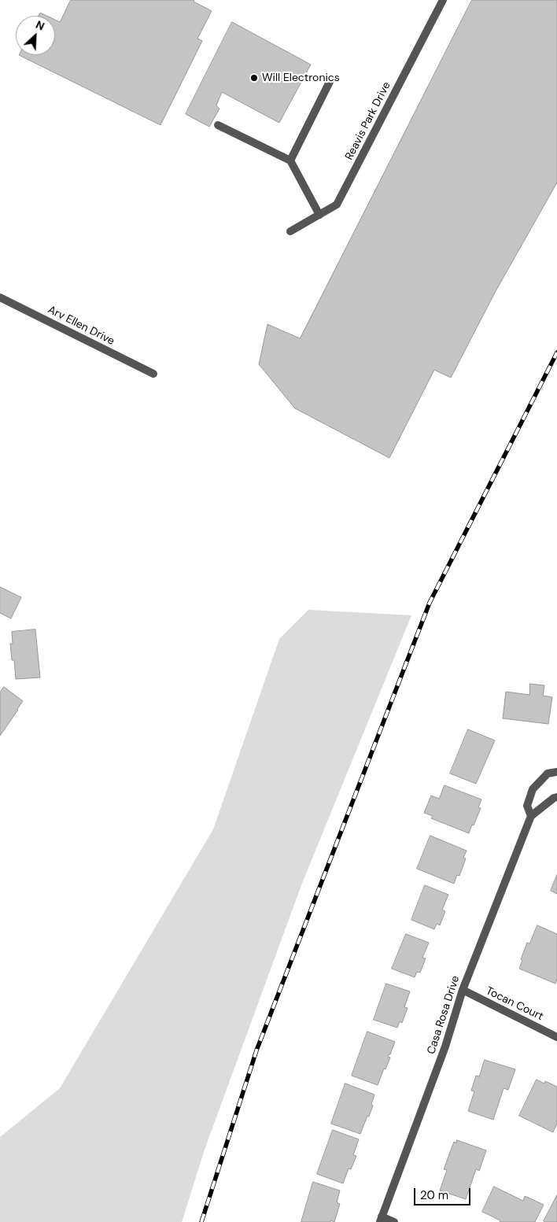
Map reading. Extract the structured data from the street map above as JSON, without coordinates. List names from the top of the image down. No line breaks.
{"streets":{"street":["Reavis Park Drive","Arv Ellen Drive","Tocan Court","Casa Rosa Drive"]},"crossings":[["Tocan Court","Casa Rosa Drive"]],"places":["Will Electronics"],"scale_bar":"20 m","north":"top right"}
